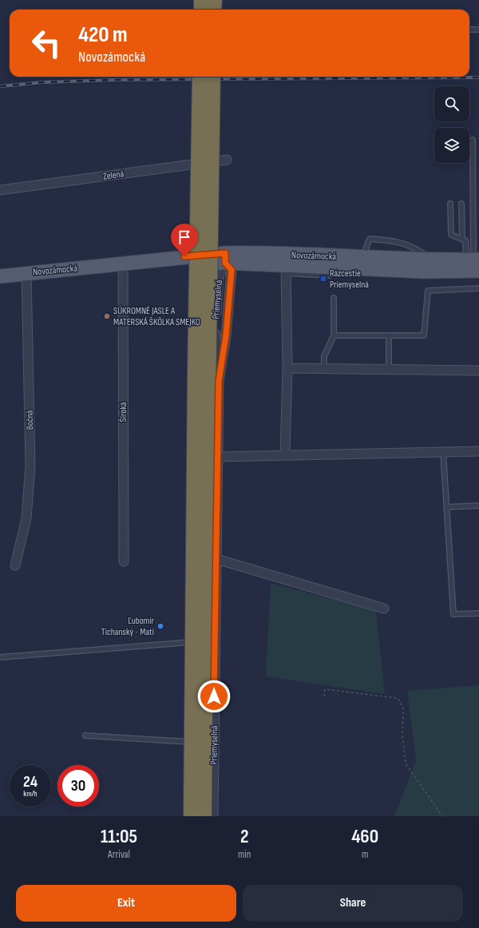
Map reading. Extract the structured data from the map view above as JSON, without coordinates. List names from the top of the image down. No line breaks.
{"streets":{"main road":["Novozámocká"],"street":["Zelená","Priemyselná","Široká","Bočná"]},"crossings":[["Novozámocká","Priemyselná"],["Novozámocká","Široká"],["Novozámocká","Bočná"]],"places":{"transit":["Rázcestie Priemyselná"],"other":["SÚKROMNÉ JASLE A MATERSKÁ ŠKÔLKA SMEJKO","Ľubomír Tichanský - Mati"]},"page":{"turn":["420 m","Novozámocká"],"speed":"24 km/h","limit":"30","eta":["11:05","Arrival","2","min","460","m"],"buttons":["Exit","Share"]}}
